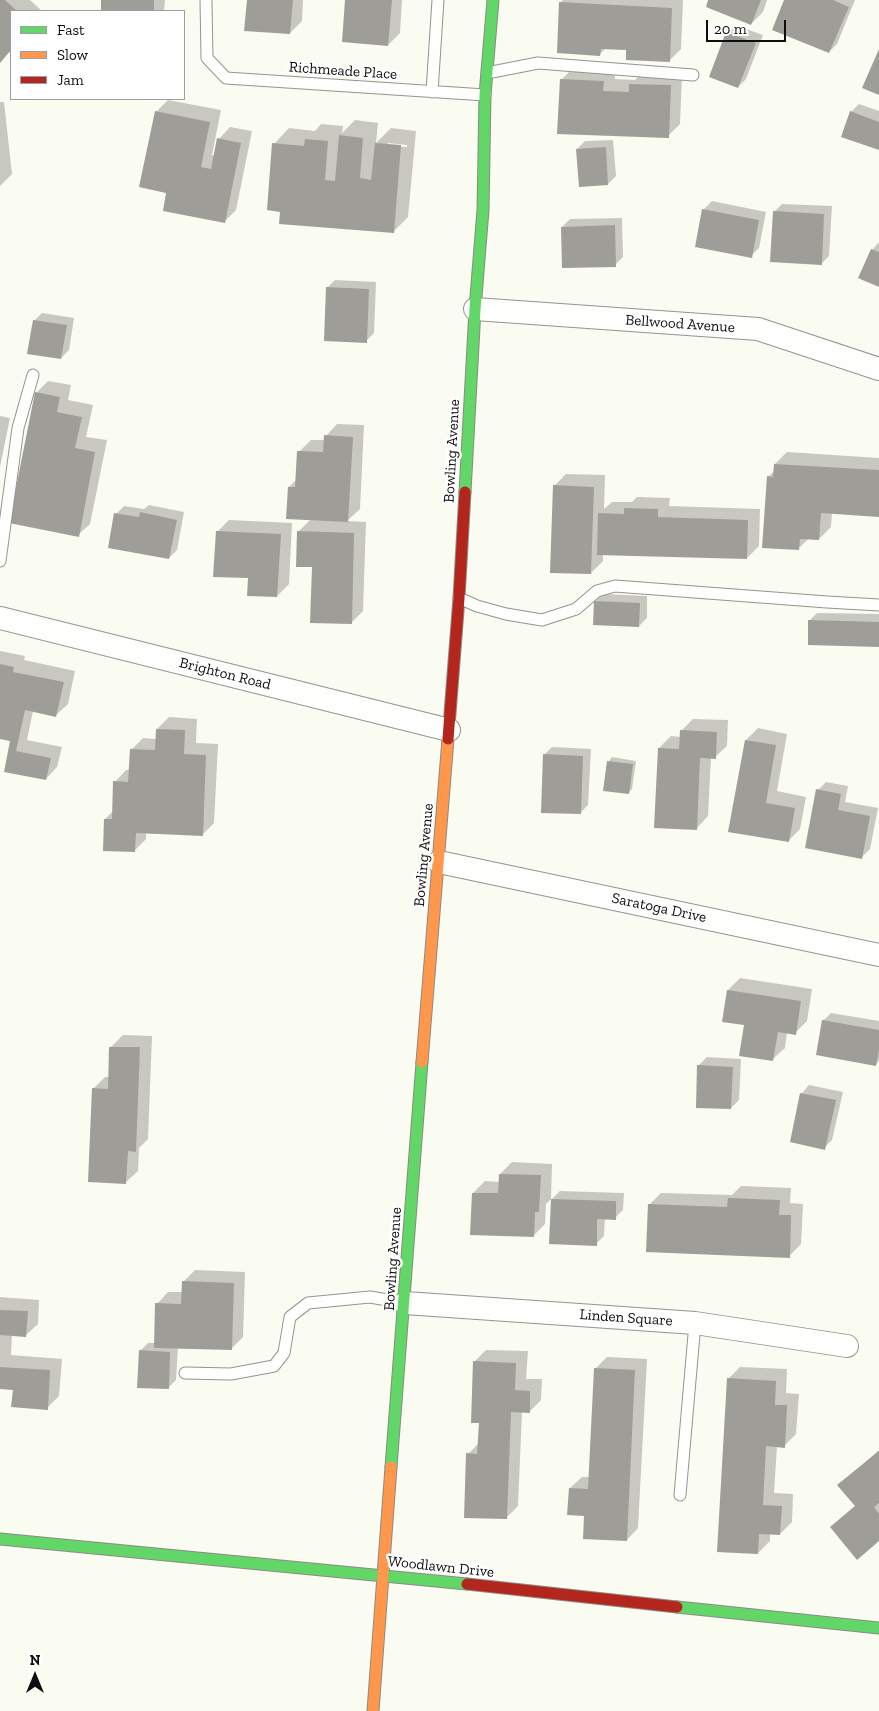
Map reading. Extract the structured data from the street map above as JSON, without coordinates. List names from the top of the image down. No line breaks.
{"streets":{"street":["Bellwood Avenue","Bowling Avenue","Brighton Road","Saratoga Drive","Linden Square","Woodlawn Drive"],"lane":["Richmeade Place"]},"crossings":[["Richmeade Place","Bowling Avenue"],["Bellwood Avenue","Bowling Avenue"],["Bowling Avenue","Brighton Road"],["Bowling Avenue","Saratoga Drive"],["Bowling Avenue","Linden Square"],["Bowling Avenue","Woodlawn Drive"]],"legend":["Fast","Slow","Jam"],"scale_bar":"20 m","north":"top"}
